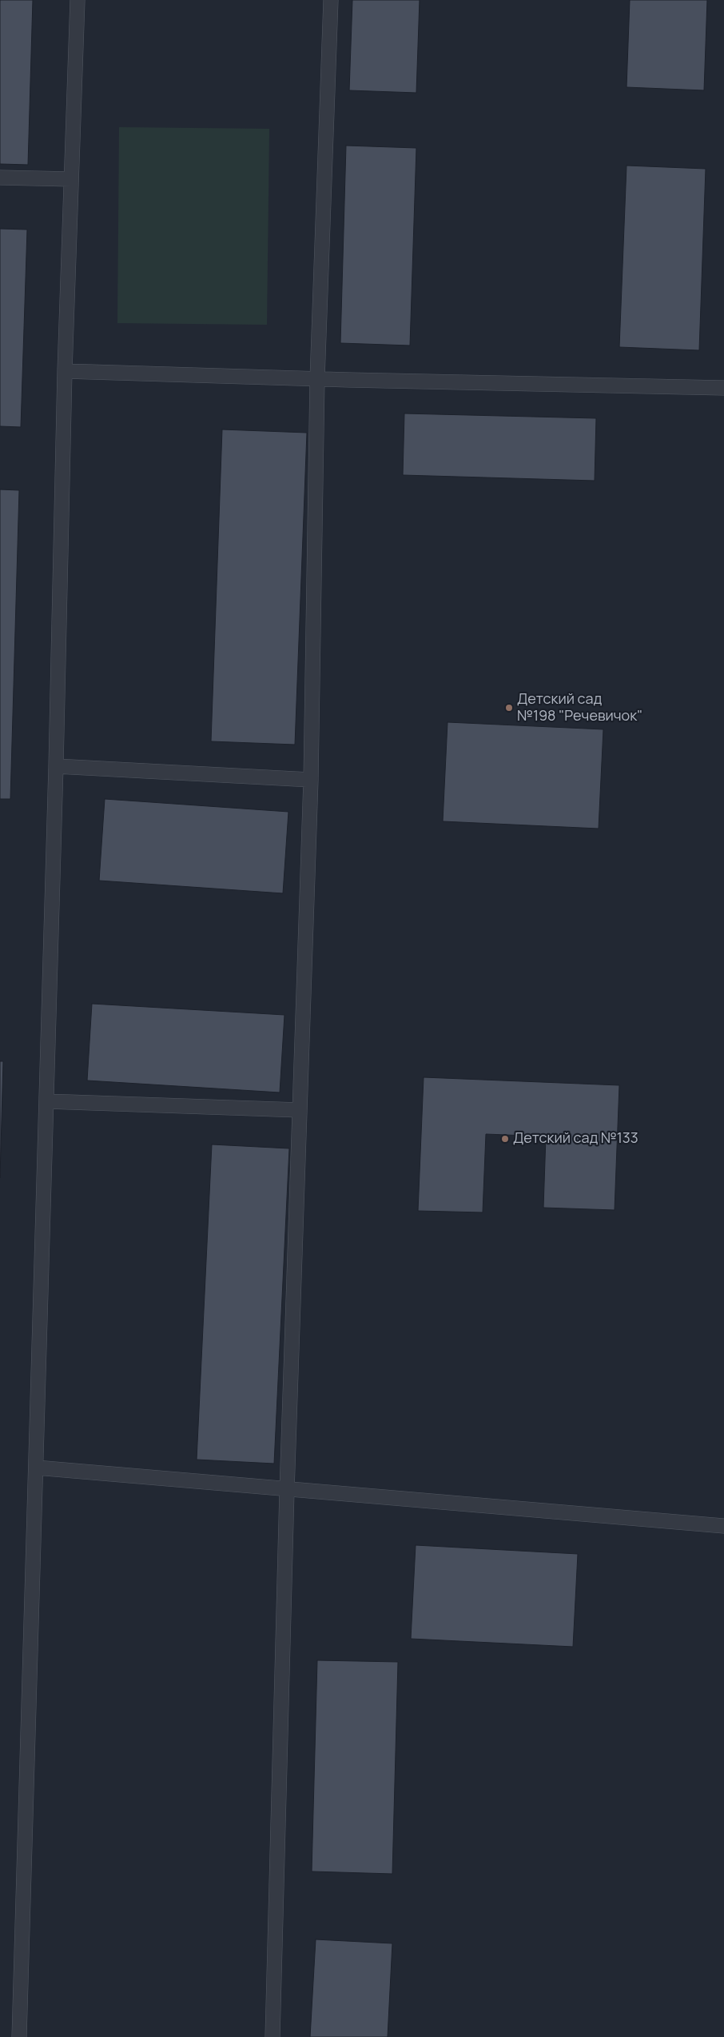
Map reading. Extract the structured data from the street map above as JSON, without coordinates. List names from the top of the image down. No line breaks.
{"places":["Детский сад №198 \"Речевичок\"","Детский сад №133"]}
